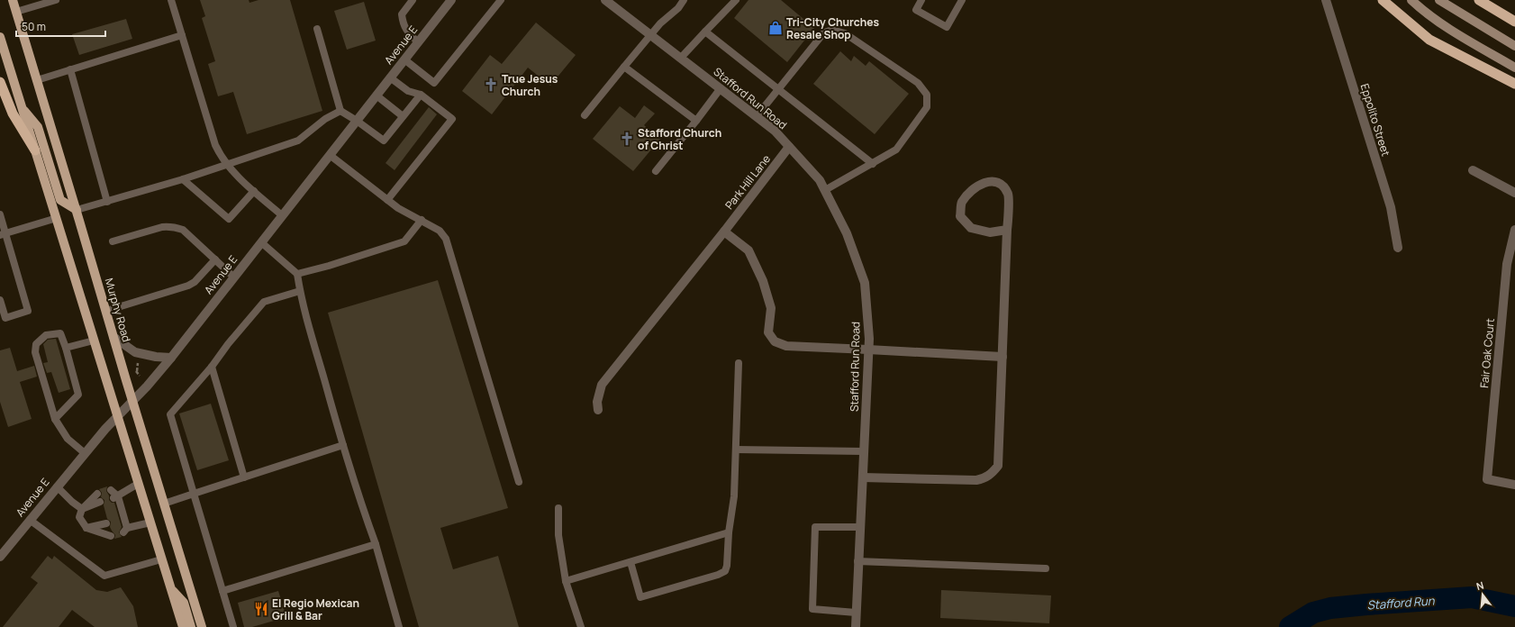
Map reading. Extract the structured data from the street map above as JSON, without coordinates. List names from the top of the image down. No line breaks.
{"streets":{"main road":["Murphy Road"],"street":["Avenue E","Stafford Run Road","Eppolito Street","Park Hill Lane","Fair Oak Court"]},"crossings":[["Avenue E","Murphy Road"],["Stafford Run Road","Park Hill Lane"]],"water":["Stafford Run"],"places":{"shop":["Tri-City Churches Resale Shop"],"church":["True Jesus Church","Stafford Church of Christ"],"restaurant":["El Regio Mexican Grill & Bar"]},"scale_bar":"50 m","north":"top"}
